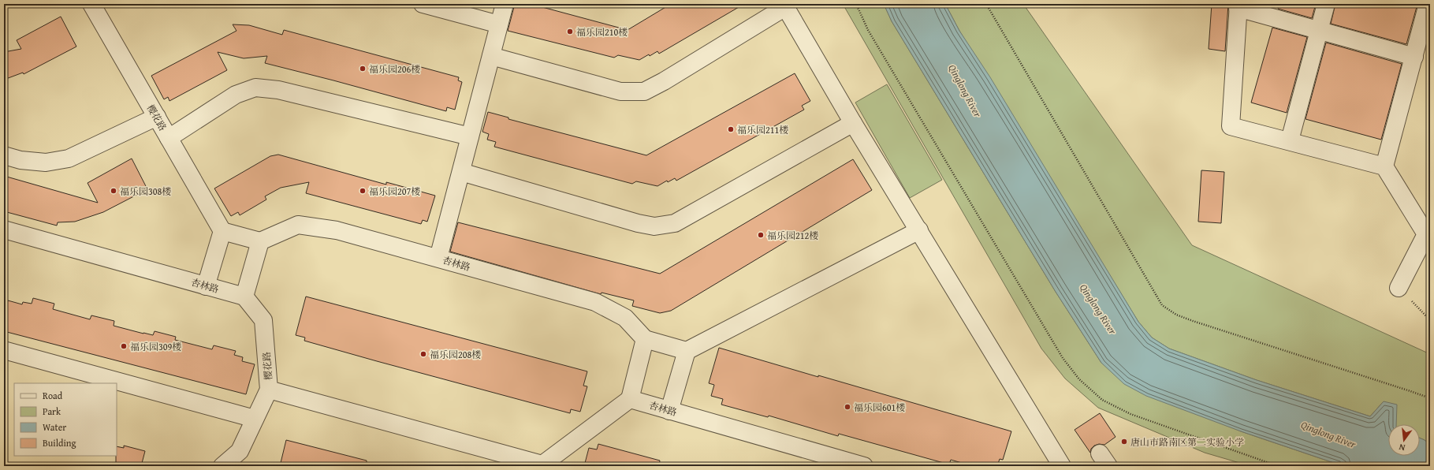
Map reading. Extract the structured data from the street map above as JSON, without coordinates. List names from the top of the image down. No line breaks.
{"streets":{"street":["樱花路","杏林路"]},"crossings":[["樱花路","杏林路"]],"water":["Qinglong River"],"places":["福乐园210楼","福乐园206楼","福乐园211楼","福乐园308楼","福乐园207楼","福乐园212楼","福乐园309楼","福乐园208楼","福乐园601楼","唐山市路南区第二实验小学"],"legend":["Road","Park","Water","Building"],"north":"bottom"}
